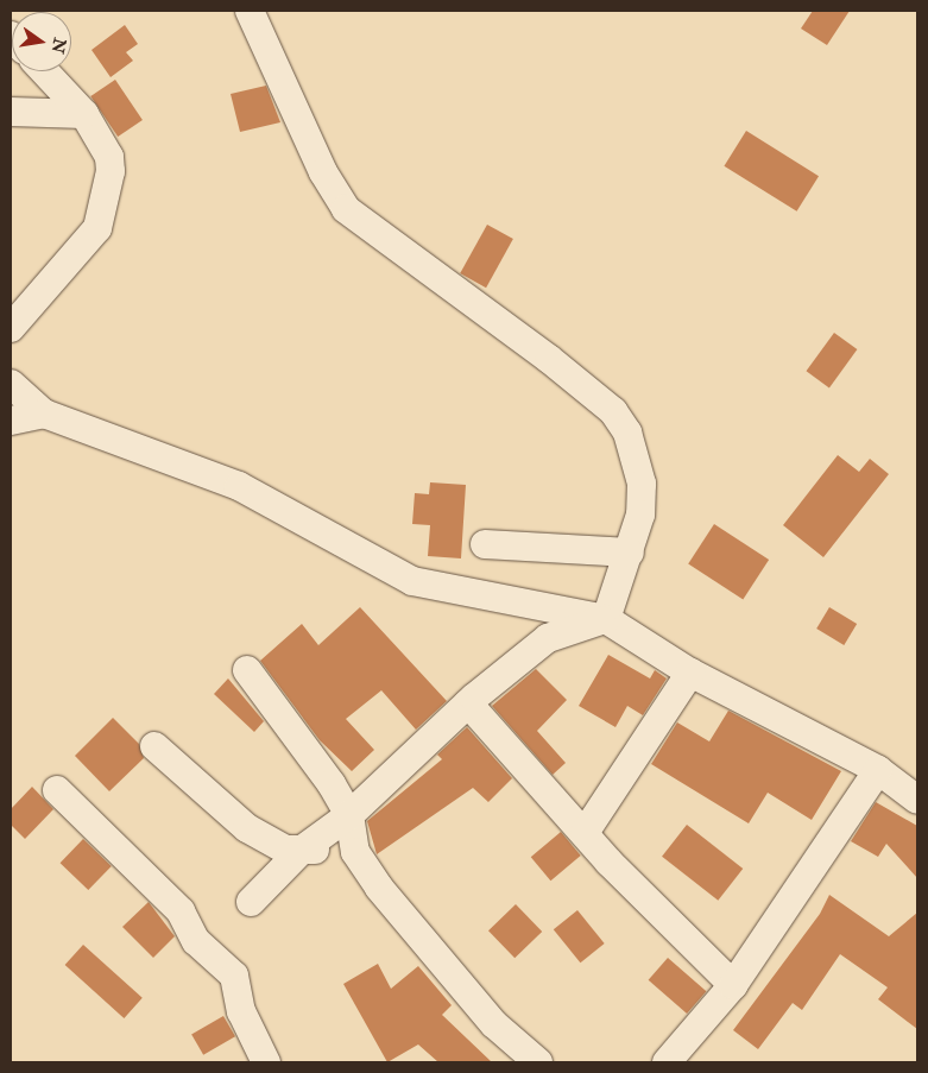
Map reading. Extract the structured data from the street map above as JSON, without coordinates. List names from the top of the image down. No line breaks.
{"north":"right"}
